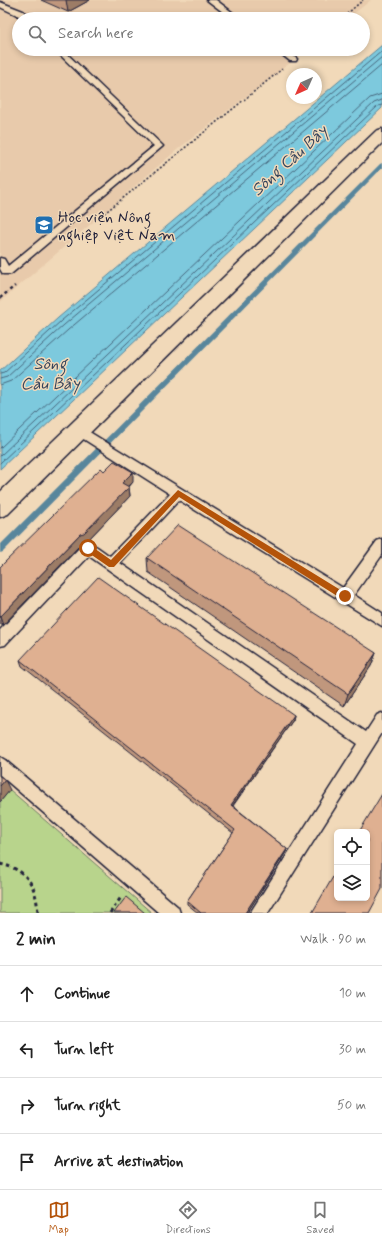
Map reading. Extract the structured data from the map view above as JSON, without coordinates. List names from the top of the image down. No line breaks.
{"water":["Sông Cầu Bây"],"places":{"school or university":["Học viện Nông nghiệp Việt Nam"]},"north":"bottom left","page":{"search":"Search here","heading":["2 min","Walk · 90 m"],"list":[["Continue","10 m"],["Turn left","30 m"],["Turn right","50 m"],"Arrive at destination"],"nav":["Map","Directions","Saved"]}}
